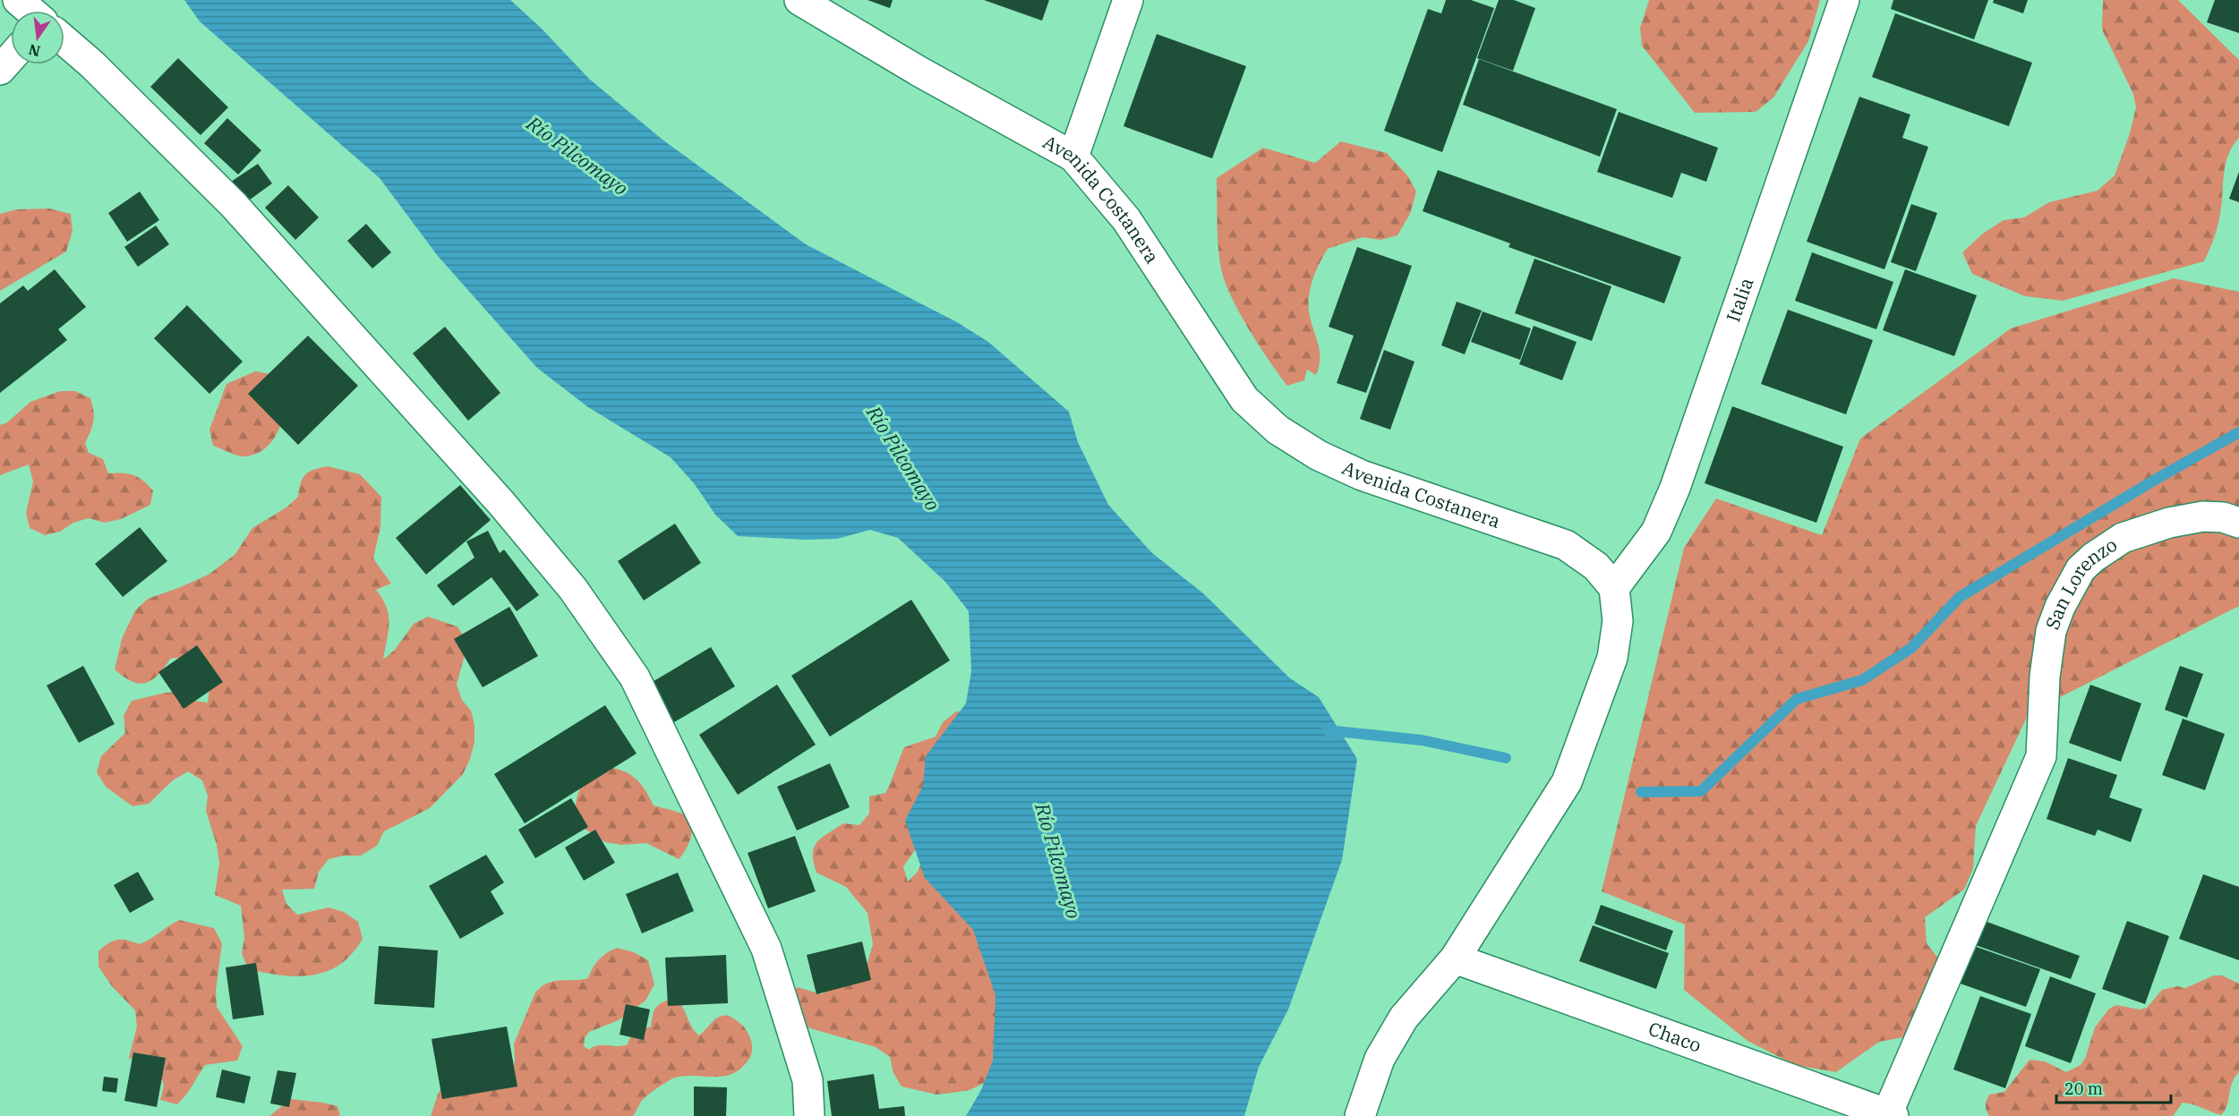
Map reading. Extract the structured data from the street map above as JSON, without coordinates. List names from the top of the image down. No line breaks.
{"streets":{"street":["Avenida Costanera","Italia","San Lorenzo","Chaco"]},"crossings":[["Avenida Costanera","Italia"],["San Lorenzo","Chaco"]],"water":["Río Pilcomayo"],"scale_bar":"20 m","north":"bottom"}
